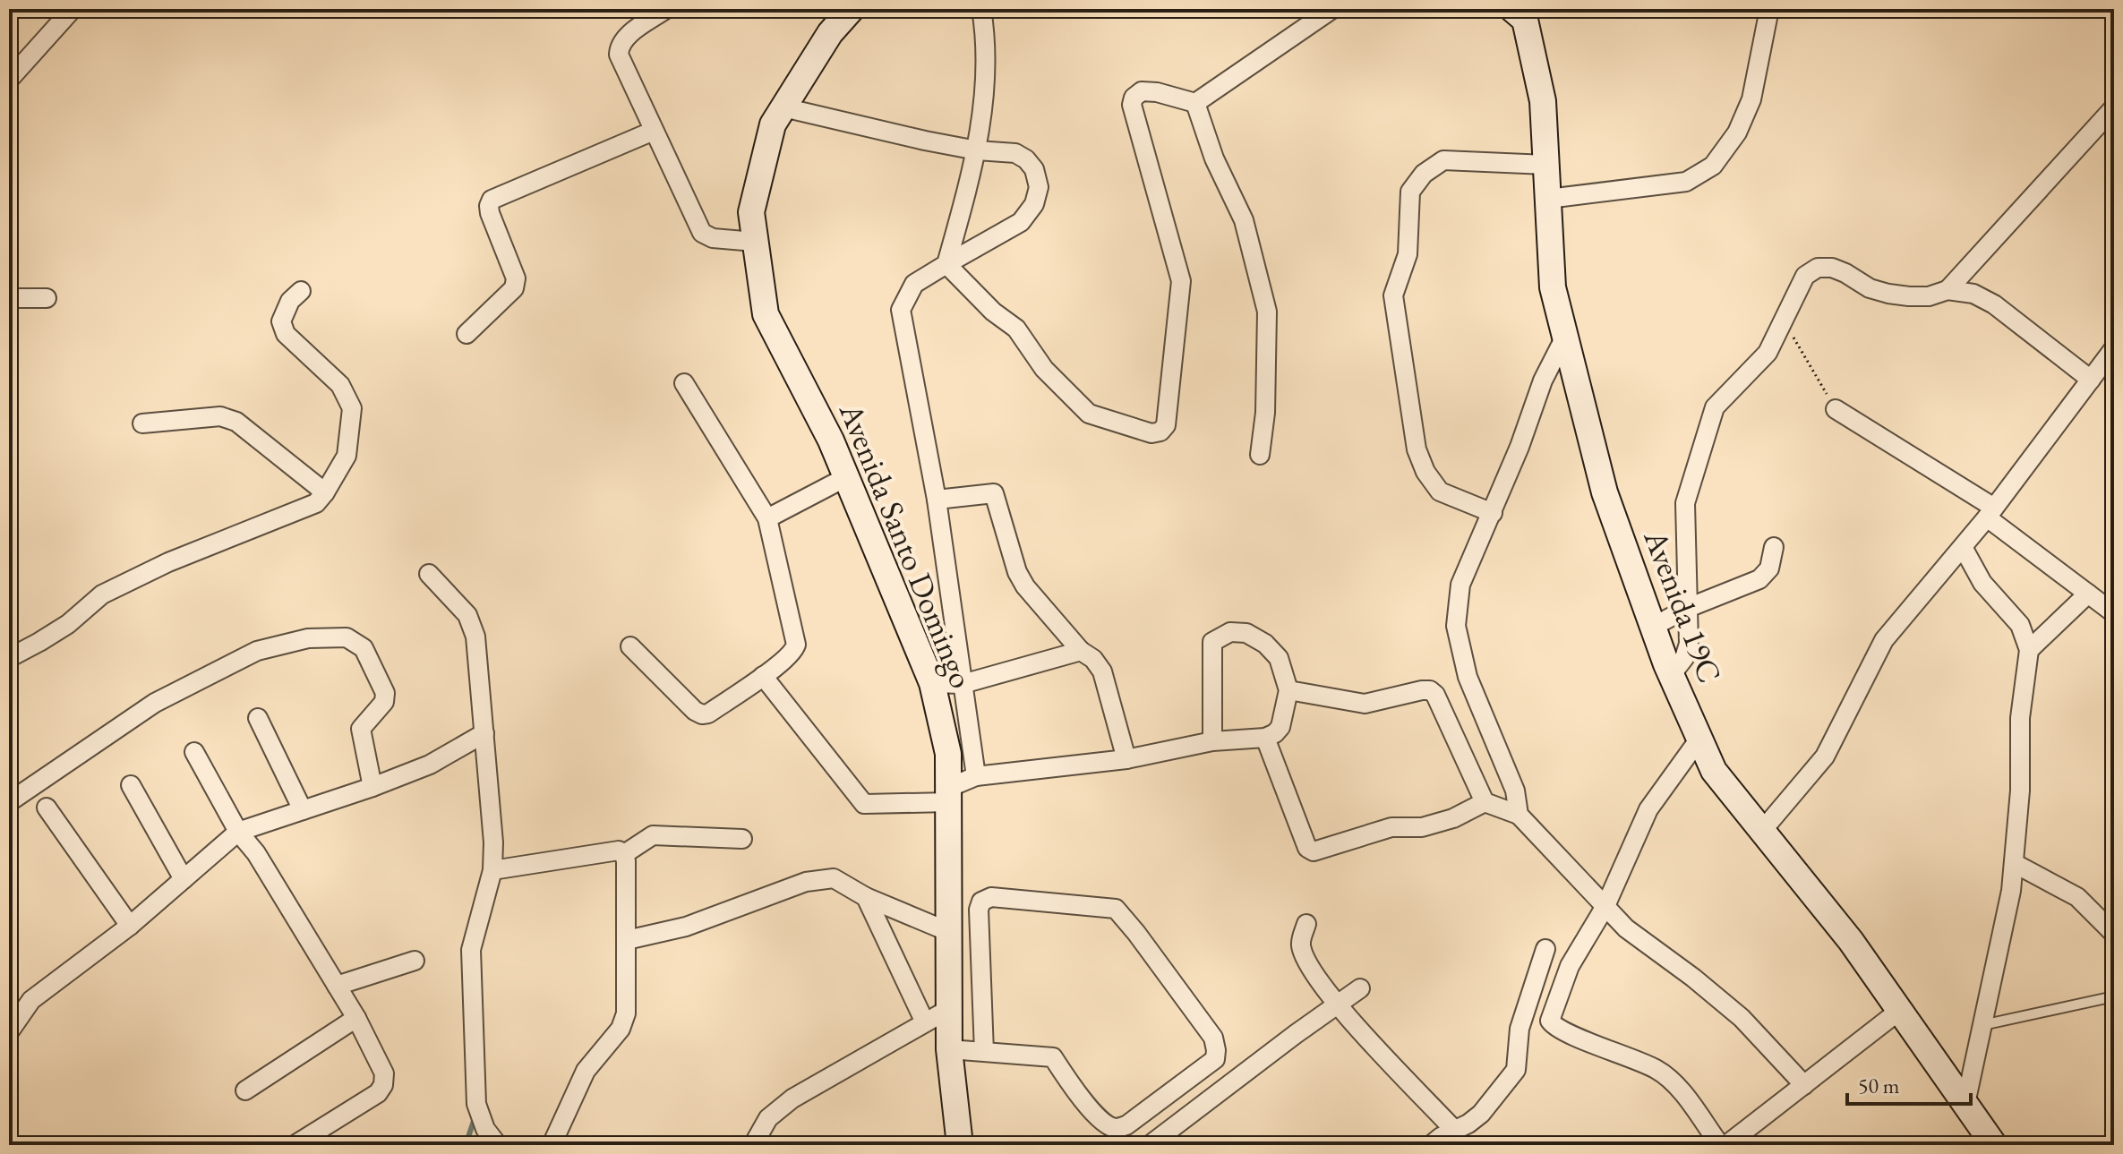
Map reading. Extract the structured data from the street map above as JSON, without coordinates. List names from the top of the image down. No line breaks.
{"streets":{"street":["Avenida Santo Domingo","Avenida 19C"]},"scale_bar":"50 m"}
